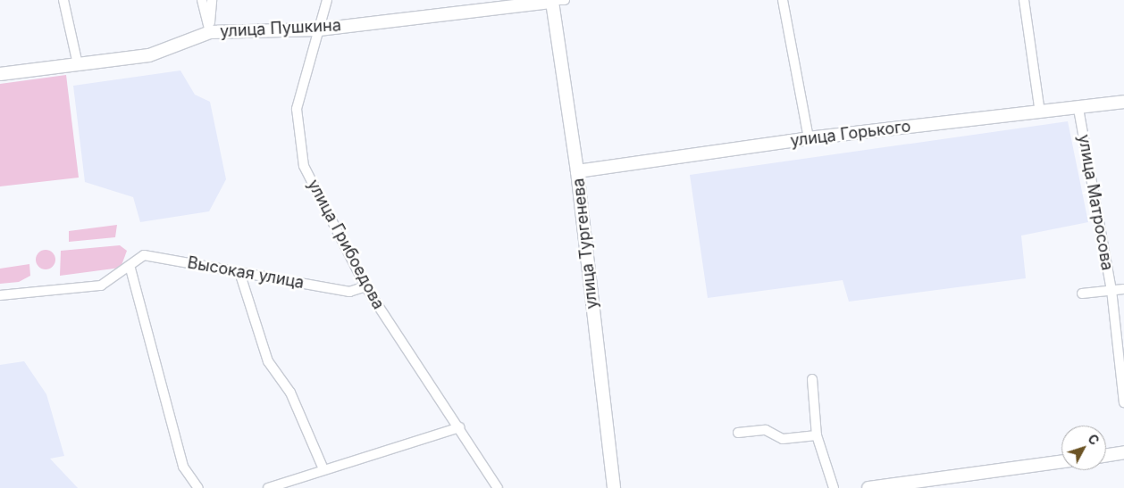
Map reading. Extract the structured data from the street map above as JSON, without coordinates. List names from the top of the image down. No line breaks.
{"streets":{"street":["улица Пушкина","улица Горького","улица Матросова","улица Тургенева","улица Грибоедова","Высокая улица"]},"crossings":[["улица Пушкина","улица Тургенева"],["улица Пушкина","улица Грибоедова"],["улица Горького","улица Матросова"],["улица Горького","улица Тургенева"],["улица Грибоедова","Высокая улица"]],"north":"top right"}
